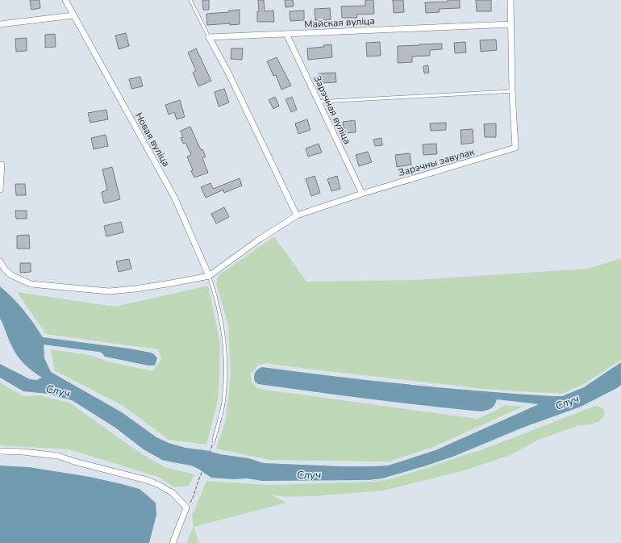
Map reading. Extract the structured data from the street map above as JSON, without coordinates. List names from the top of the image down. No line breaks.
{"streets":{"street":["Майская вуліца","Зарэчная вуліца","Новая вуліца","Зарэчны завулак"]},"crossings":[["Майская вуліца","Зарэчная вуліца"],["Зарэчная вуліца","Зарэчны завулак"],["Новая вуліца","Зарэчны завулак"]],"water":["Случ"]}
